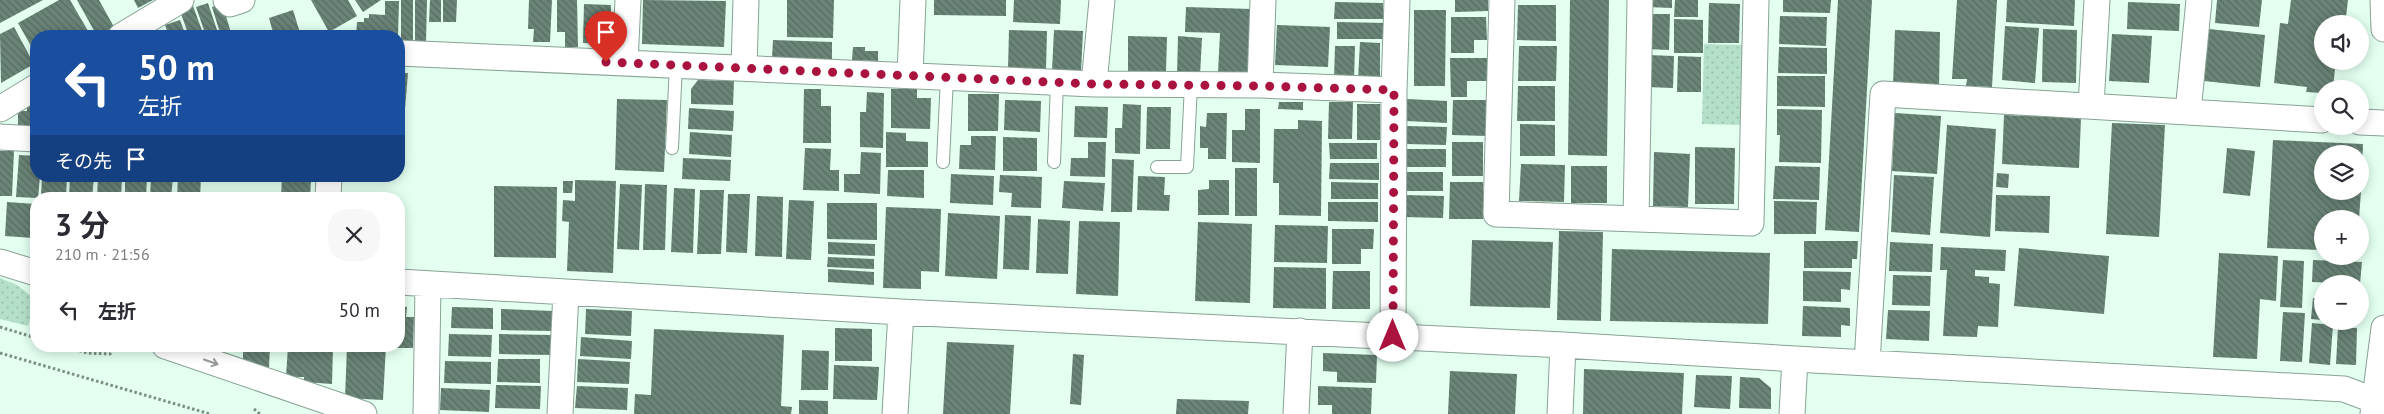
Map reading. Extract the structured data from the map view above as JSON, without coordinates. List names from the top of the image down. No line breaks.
{"page":{"map_buttons":["+","−"],"turn":["50 m","左折"],"then":"その先","heading":["3 分","210 m · 21:56"],"list":[{"name":"左折","value":"50 m"}]}}
